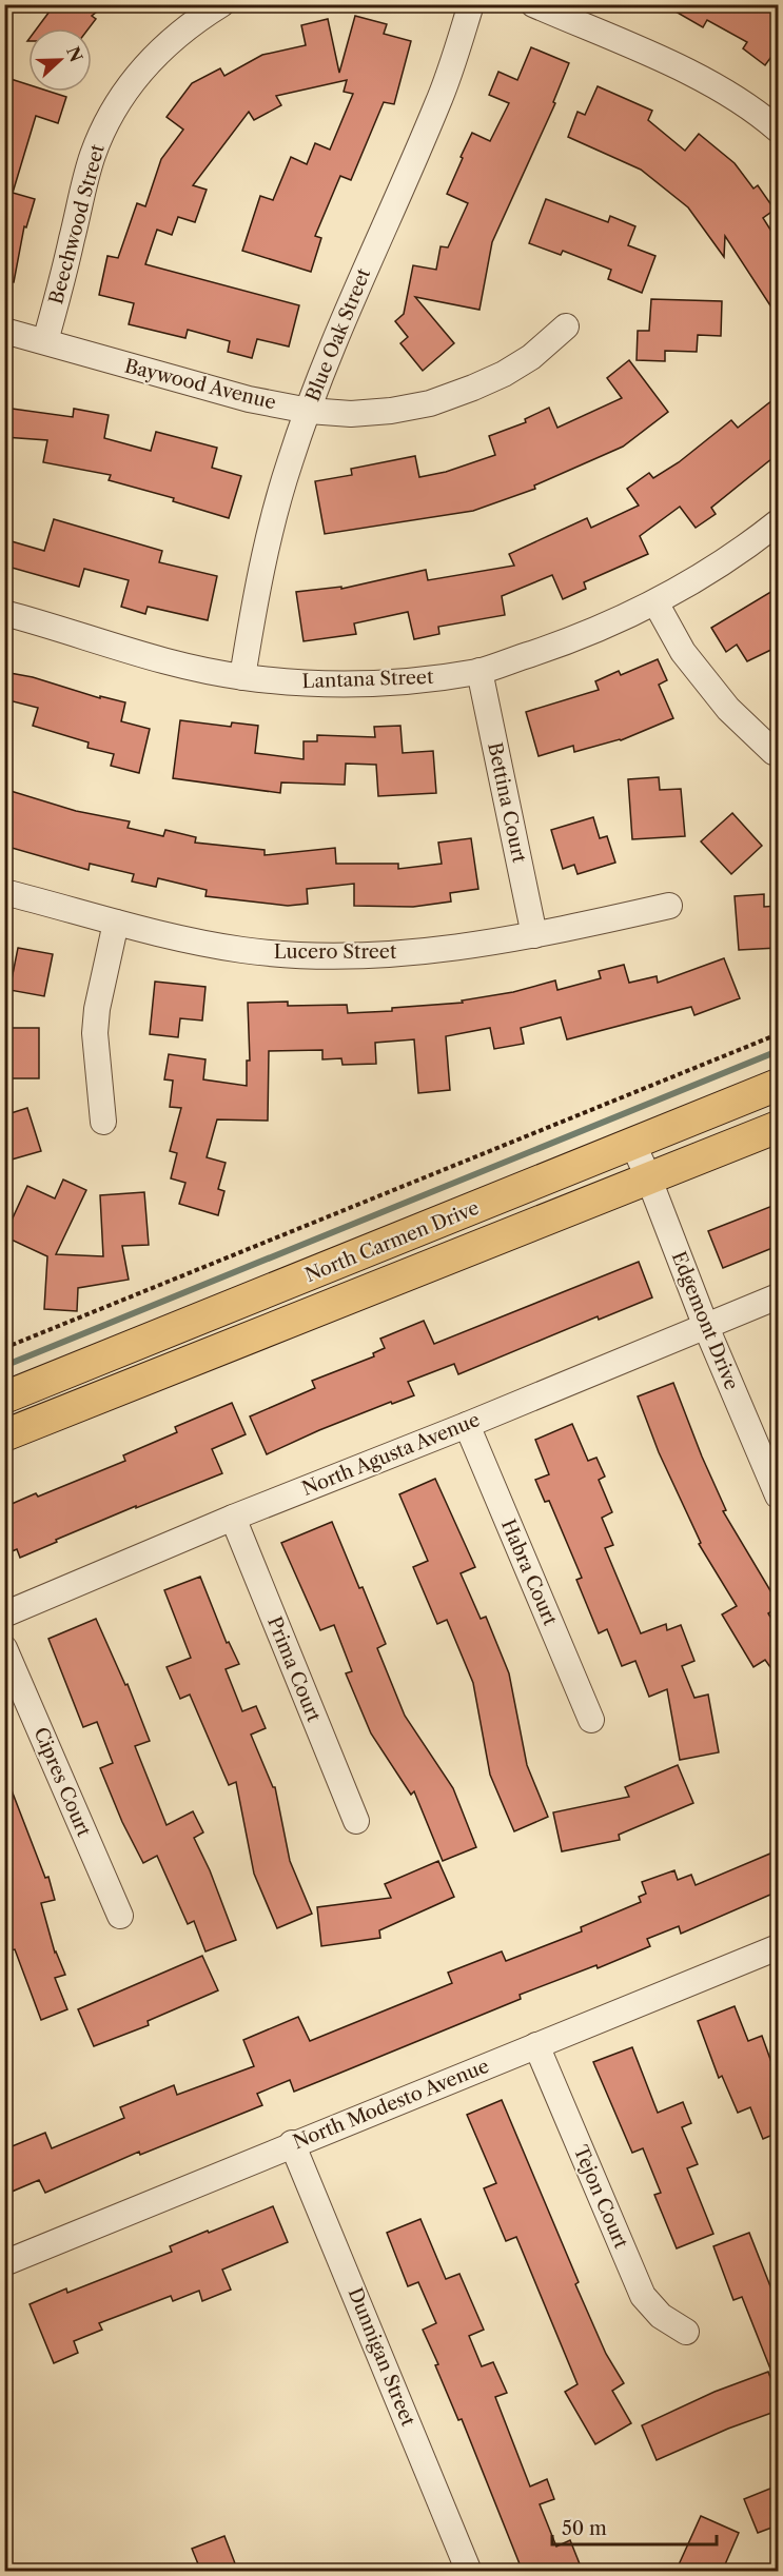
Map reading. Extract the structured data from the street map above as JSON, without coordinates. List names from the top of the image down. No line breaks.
{"streets":{"main road":["North Carmen Drive"],"street":["Beechwood Street","Blue Oak Street","Baywood Avenue","Lantana Street","Bettina Court","Lucero Street","Edgemont Drive","North Agusta Avenue","Habra Court","Prima Court","Cipres Court","North Modesto Avenue","Tejon Court","Dunnigan Street"]},"crossings":[["Beechwood Street","Baywood Avenue"],["Blue Oak Street","Baywood Avenue"],["Blue Oak Street","Lantana Street"],["Lantana Street","Bettina Court"],["Bettina Court","Lucero Street"],["North Carmen Drive","Edgemont Drive"],["Edgemont Drive","North Agusta Avenue"],["North Agusta Avenue","Habra Court"],["North Agusta Avenue","Prima Court"],["North Modesto Avenue","Tejon Court"],["North Modesto Avenue","Dunnigan Street"]],"scale_bar":"50 m","north":"right"}
